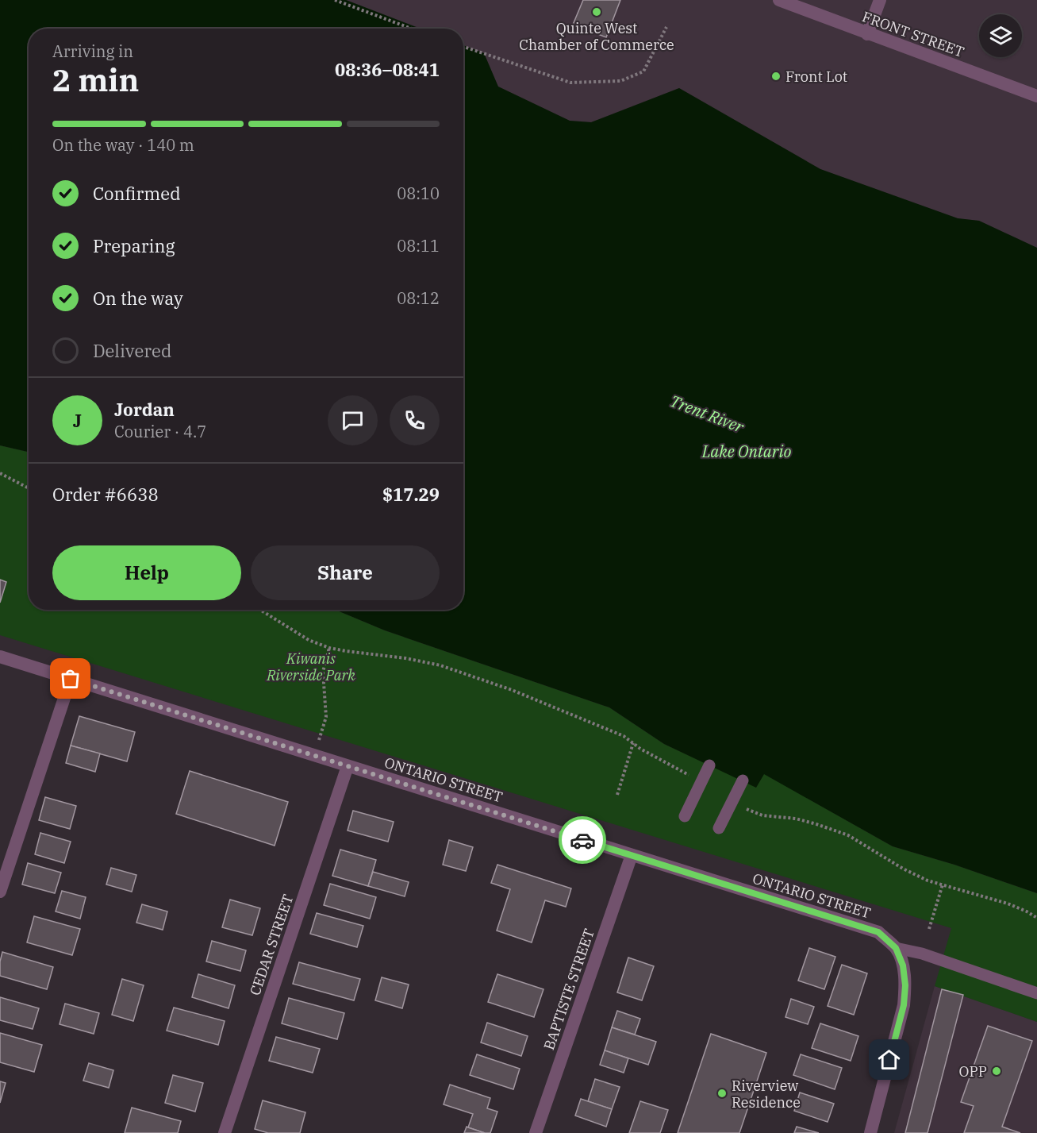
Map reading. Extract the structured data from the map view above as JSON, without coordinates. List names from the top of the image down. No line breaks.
{"streets":{"street":["FRONT STREET","ONTARIO STREET","CEDAR STREET","BAPTISTE STREET"]},"crossings":[["ONTARIO STREET","CEDAR STREET"],["ONTARIO STREET","BAPTISTE STREET"]],"water":["Trent River","Lake Ontario"],"parks":["Kiwanis Riverside Park"],"places":["Quinte West Chamber of Commerce","Front Lot","OPP","Riverview Residence"],"page":{"heading":["2 min","Arriving in","08:36–08:41"],"panel":["Jordan","Courier · 4.7","Order #6638","$17.29"],"bar":"On the way · 140 m","list":[["Confirmed","08:10"],["Preparing","08:11"],["On the way","08:12"],"Delivered"],"round":"J","buttons":["Help","Share"]}}
